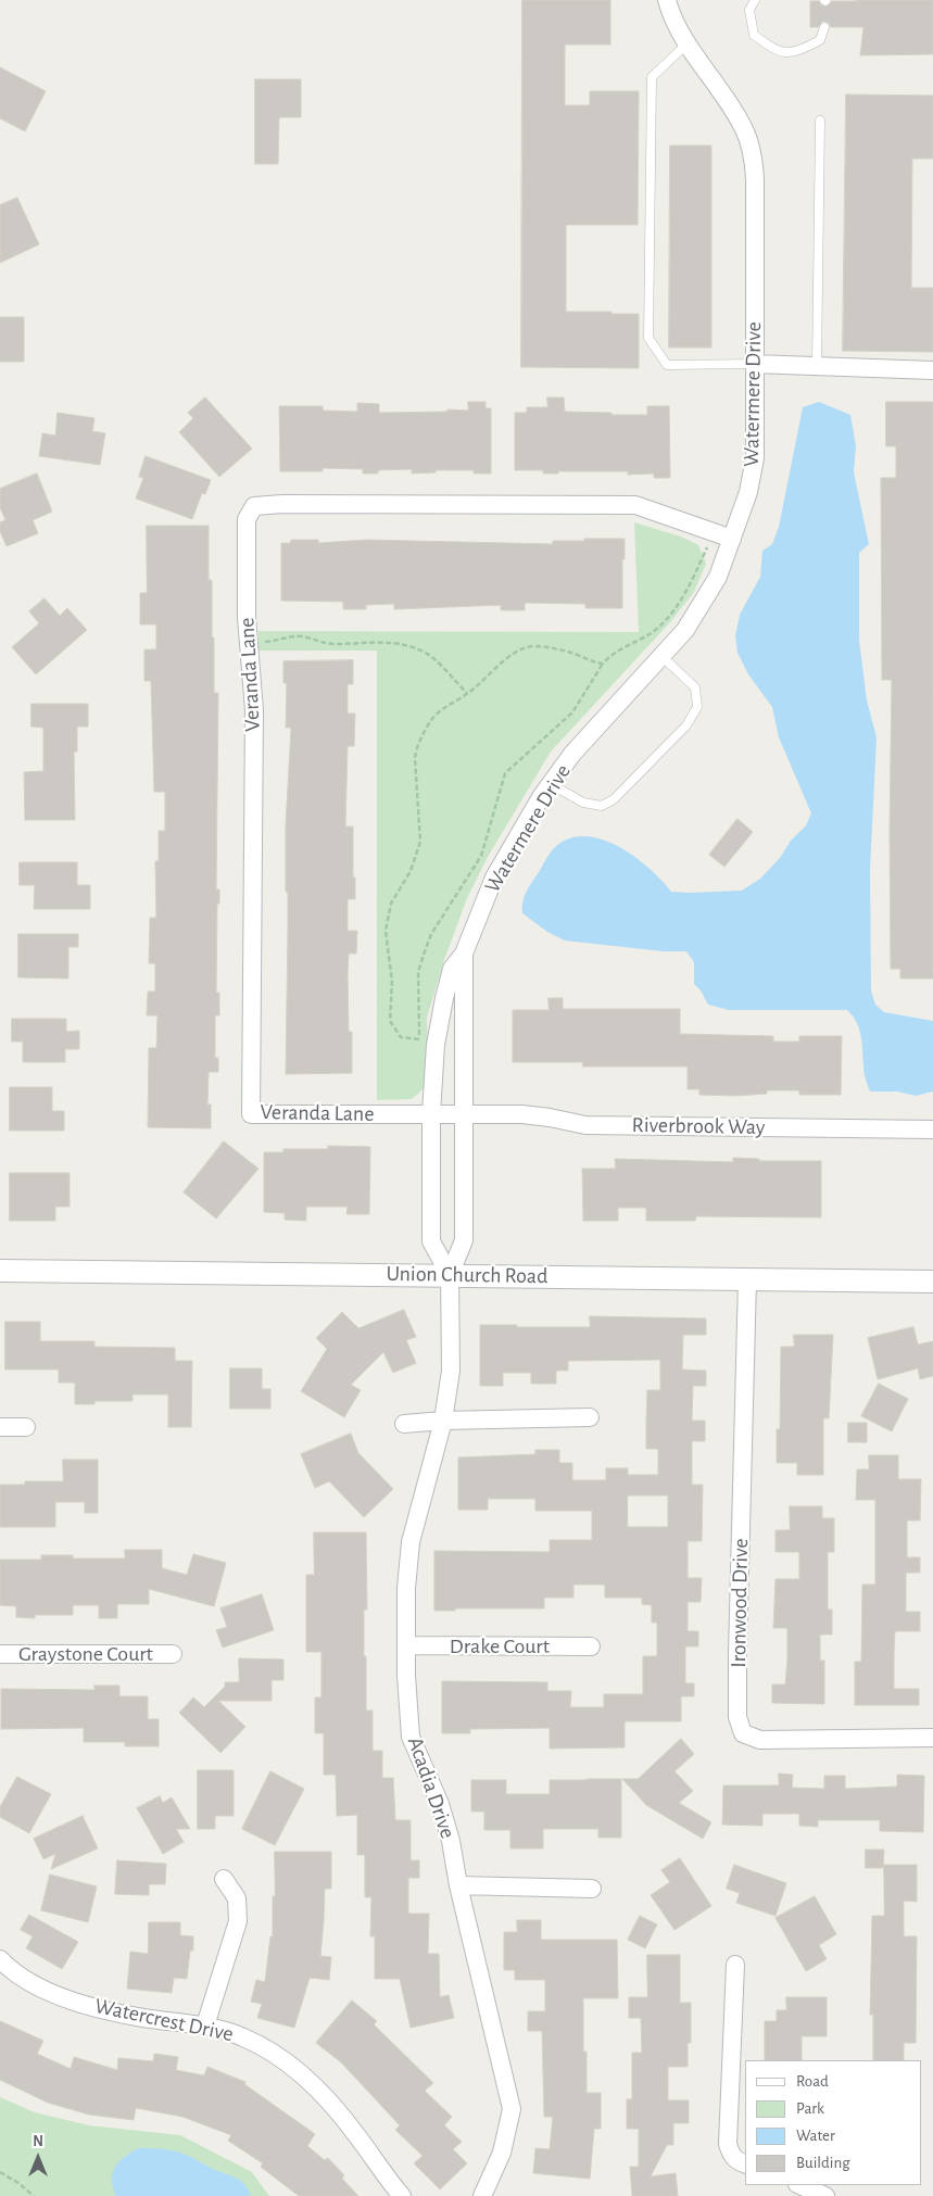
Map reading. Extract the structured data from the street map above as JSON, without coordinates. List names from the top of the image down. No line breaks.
{"streets":{"street":["Watermere Drive","Veranda Lane","Riverbrook Way","Union Church Road","Ironwood Drive","Drake Court","Graystone Court","Acadia Drive","Watercrest Drive"]},"crossings":[["Watermere Drive","Veranda Lane"],["Watermere Drive","Riverbrook Way"],["Watermere Drive","Union Church Road"],["Watermere Drive","Acadia Drive"],["Veranda Lane","Riverbrook Way"],["Union Church Road","Ironwood Drive"],["Union Church Road","Acadia Drive"],["Drake Court","Acadia Drive"]],"legend":["Road","Park","Water","Building"],"north":"top"}
